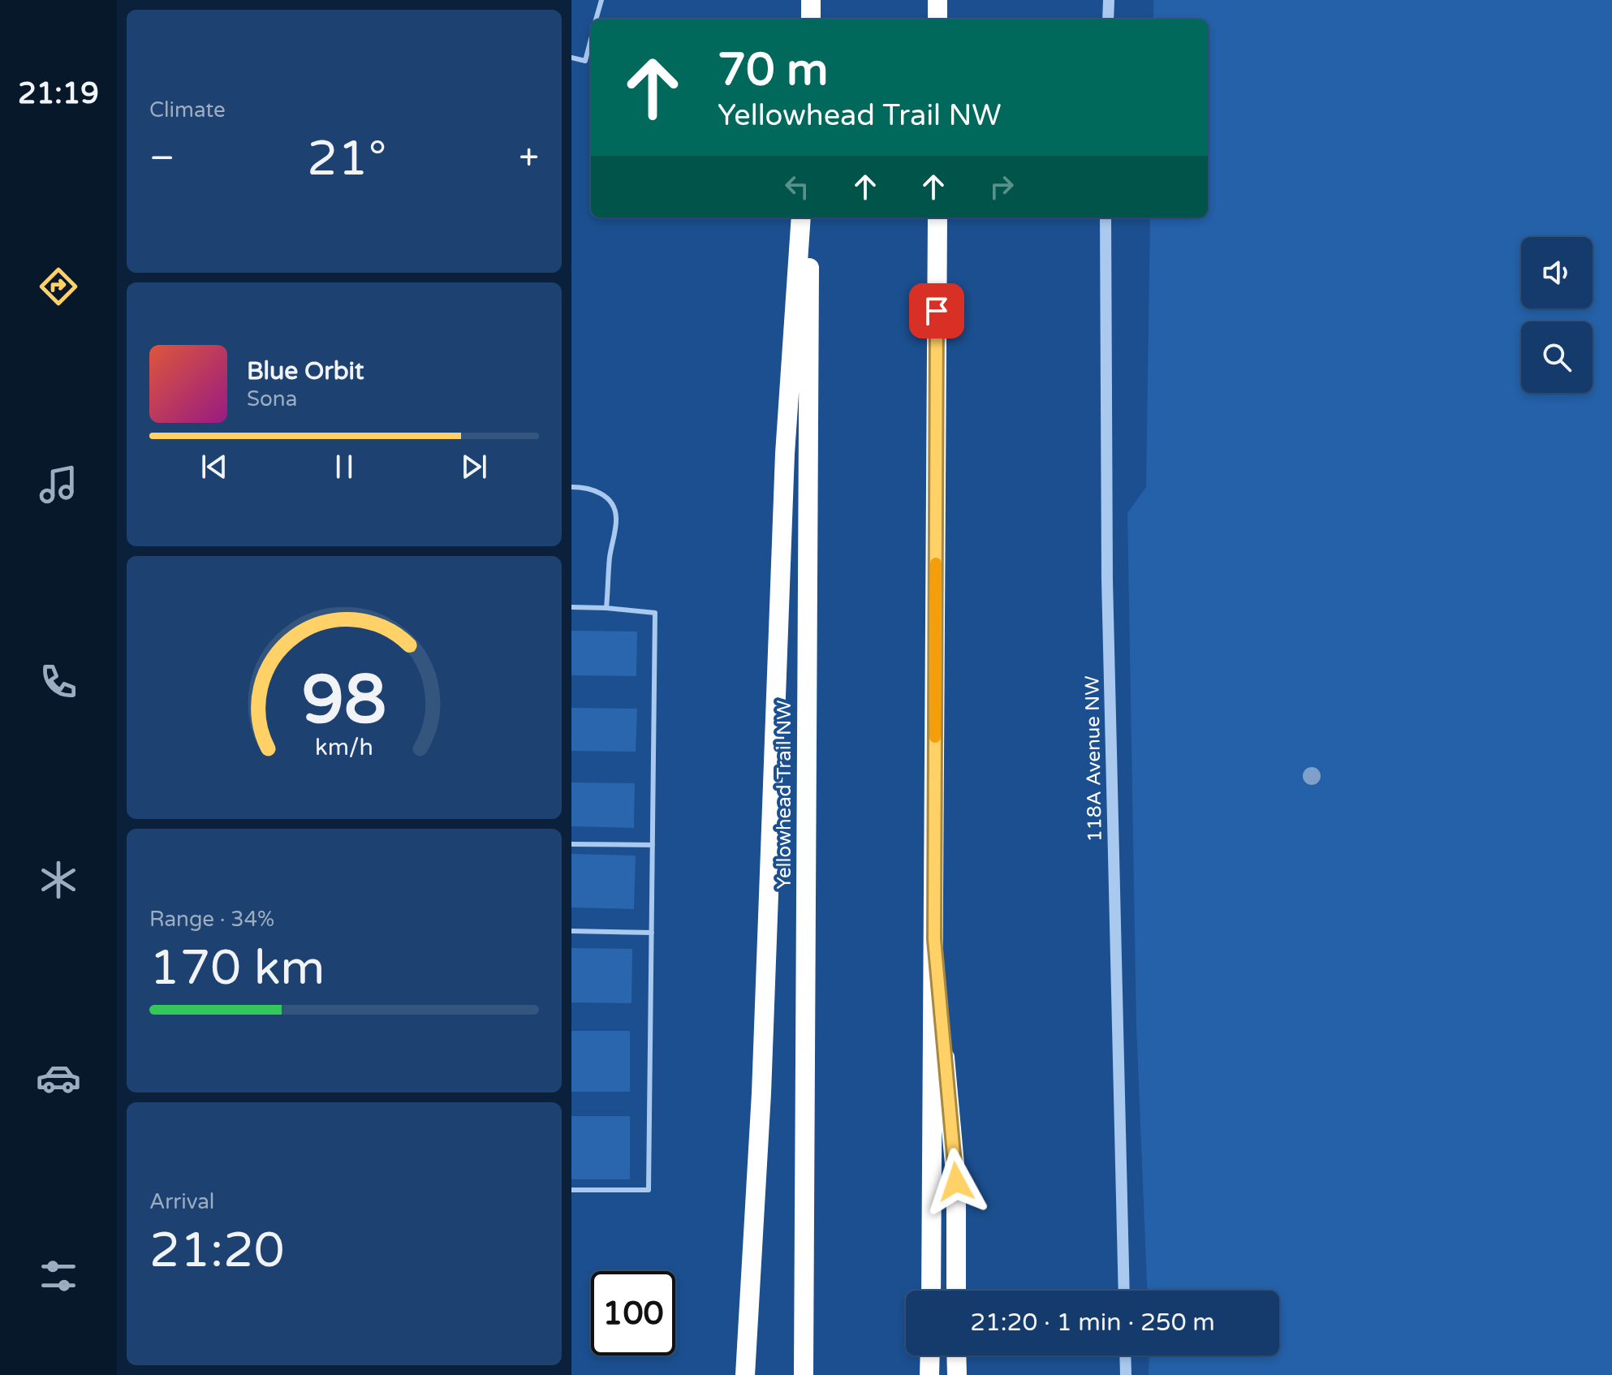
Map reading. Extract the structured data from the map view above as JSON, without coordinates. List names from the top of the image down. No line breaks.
{"streets":{"highway":["Yellowhead Trail NW"],"street":["118A Avenue NW"]},"page":{"tabs":"21:19","tile":["Climate",["Range · 34%","170 km"],["Arrival","21:20"]],"turn":["70 m","Yellowhead Trail NW"],"heat":["−","21°","+"],"song":["Blue Orbit","Sona"],"limit":"100","trip":"21:20 · 1 min · 250 m","gauge":["98","km/h"]}}
